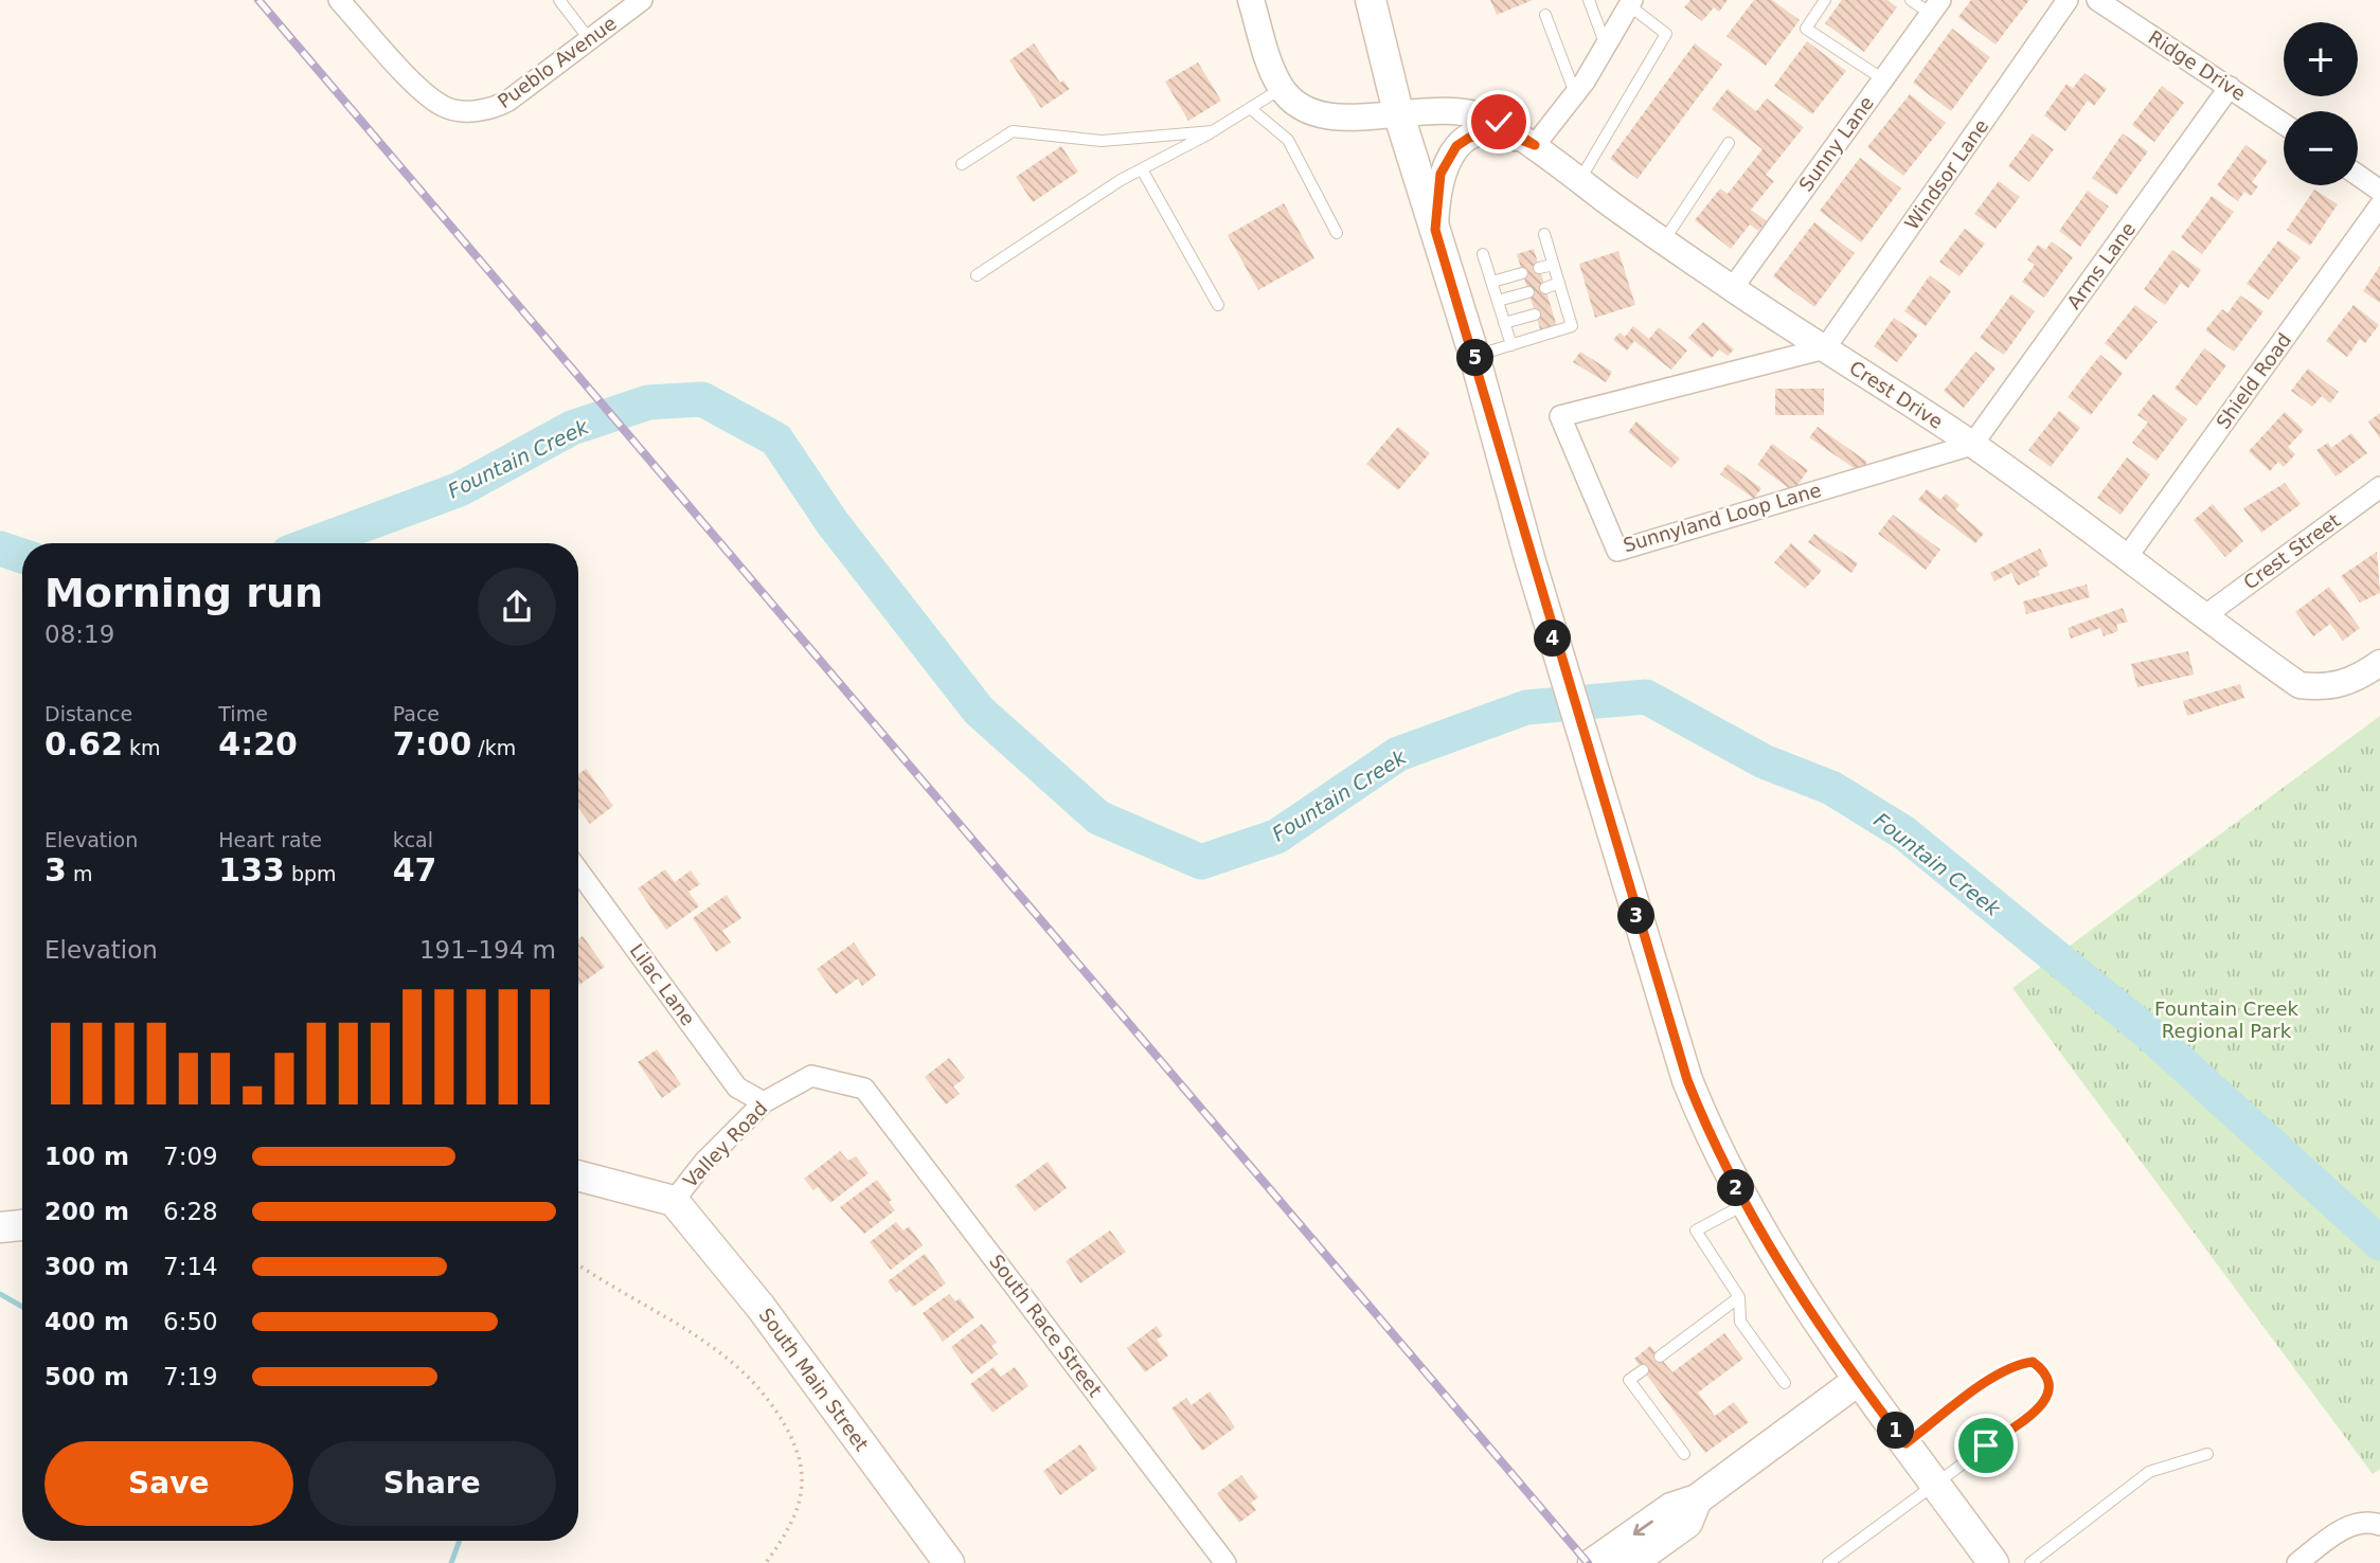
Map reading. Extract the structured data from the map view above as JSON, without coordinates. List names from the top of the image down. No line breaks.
{"streets":{"main road":["South Main Street"],"street":["Pueblo Avenue","Ridge Drive","Sunny Lane","Windsor Lane","Arms Lane","Shield Road","Crest Drive","Sunnyland Loop Lane","Crest Street","Lilac Lane","Valley Road","South Race Street"]},"crossings":[["Ridge Drive","Arms Lane"],["Sunny Lane","Crest Drive"],["Windsor Lane","Crest Drive"],["Windsor Lane","Sunnyland Loop Lane"],["Arms Lane","Crest Drive"],["Arms Lane","Sunnyland Loop Lane"],["Shield Road","Crest Drive"],["Crest Drive","Sunnyland Loop Lane"],["Crest Drive","Crest Street"],["Lilac Lane","Valley Road"],["Valley Road","South Race Street"],["Valley Road","South Main Street"]],"water":["Fountain Creek"],"parks":["Fountain Creek Regional Park"],"page":{"map_buttons":["+","−"],"pins":["5","4","3","2","1"],"heading":["Morning run","08:19"],"stats":[["Distance","0.62 km"],["Time","4:20"],["Pace","7:00 /km"],["Elevation","3 m"],["Heart rate","133 bpm"],["kcal","47"]],"chart":["Elevation","191–194 m"],"list":[{"name":"100 m","note":"7:09"},{"name":"200 m","note":"6:28"},{"name":"300 m","note":"7:14"},{"name":"400 m","note":"6:50"},{"name":"500 m","note":"7:19"}],"buttons":["Save","Share"]}}
